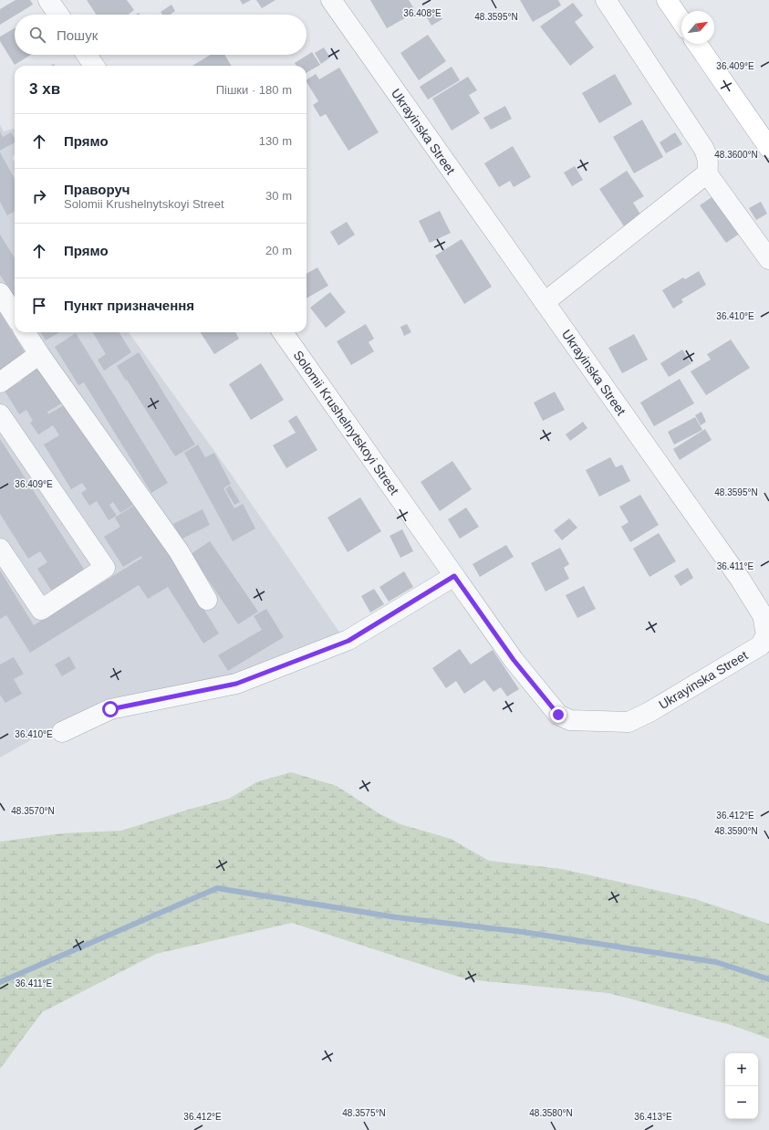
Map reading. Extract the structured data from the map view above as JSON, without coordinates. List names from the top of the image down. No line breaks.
{"streets":{"street":["Ukrayinska Street","Solomii Krushelnytskoyi Street"]},"crossings":[["Ukrayinska Street","Solomii Krushelnytskoyi Street"]],"north":"top right","page":{"search":"Пошук","heading":["3 хв","Пішки · 180 m"],"list":[["Прямо","130 m"],["Праворуч","Solomii Krushelnytskoyi Street","30 m"],["Прямо","20 m"],"Пункт призначення"],"map_buttons":["+","−"]},"coordinates":["36.408°E","48.3595°N","36.409°E","48.3600°N","36.410°E","36.411°E","48.3570°N","36.412°E","48.3590°N","48.3575°N","48.3580°N","36.413°E"]}
